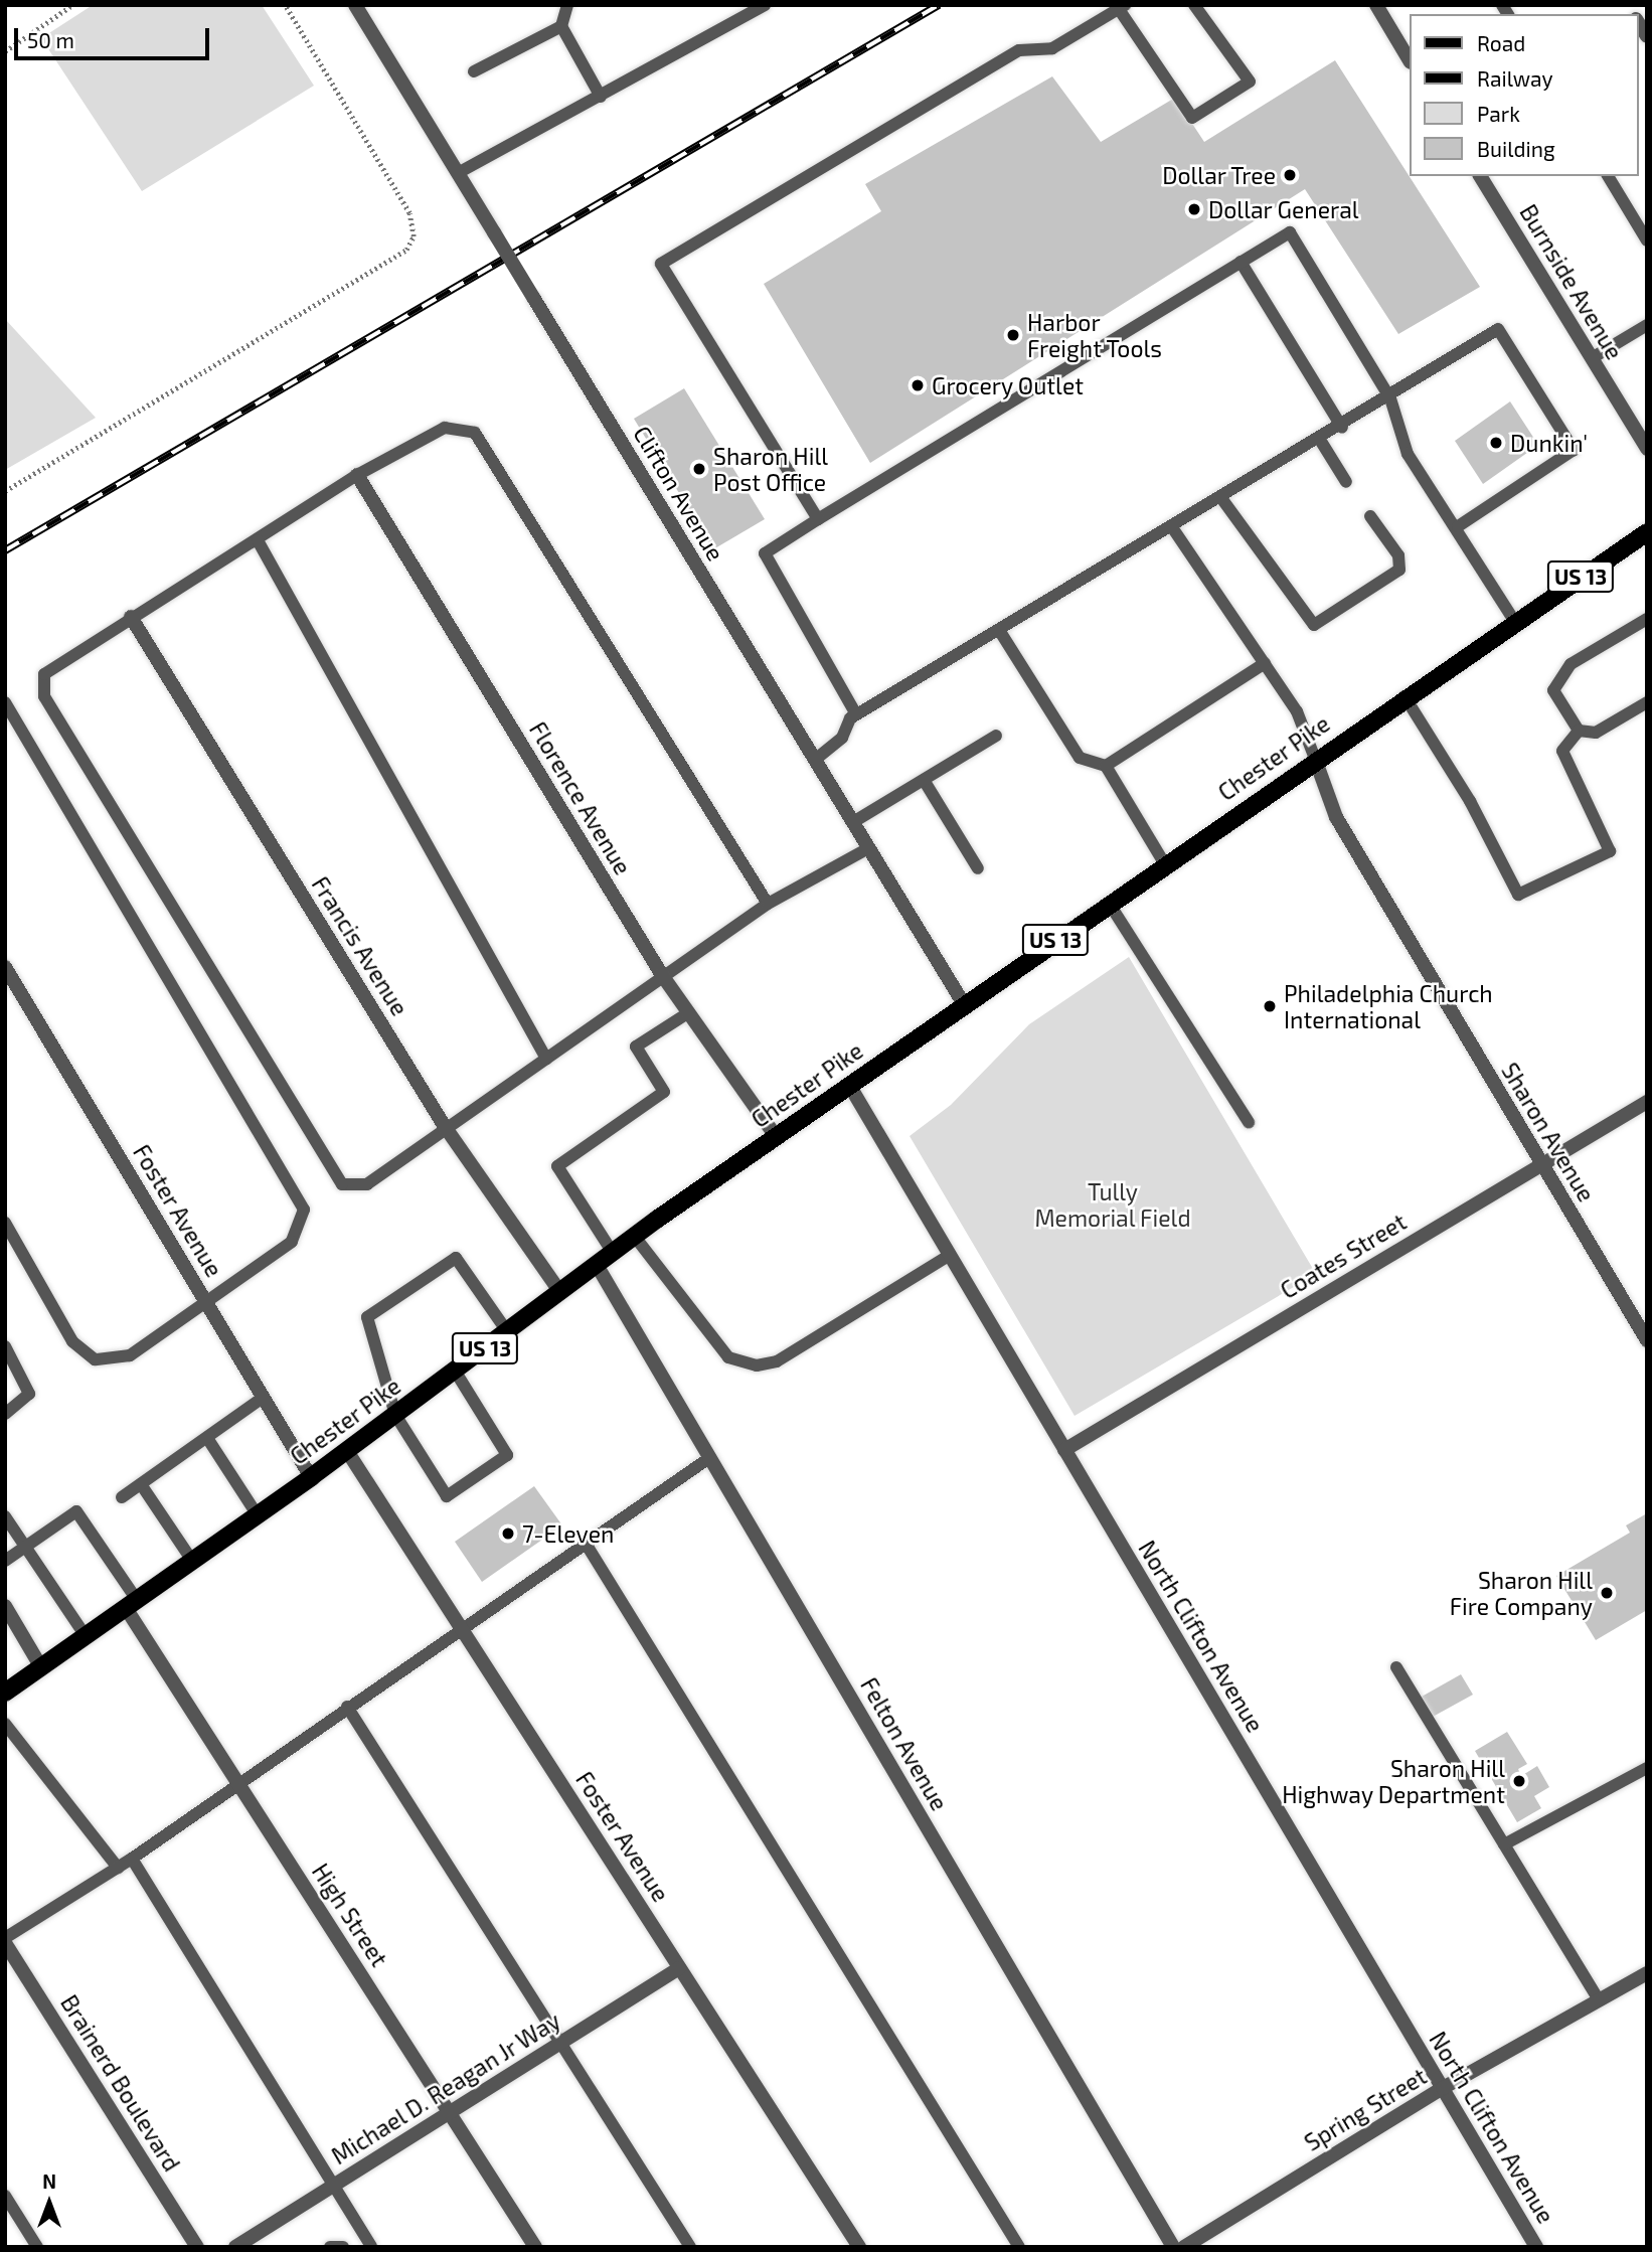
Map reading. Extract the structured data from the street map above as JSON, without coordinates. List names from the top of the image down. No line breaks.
{"streets":{"main road":["US 13","Chester Pike"],"street":["Burnside Avenue","Clifton Avenue","Florence Avenue","Francis Avenue","Sharon Avenue","Foster Avenue","Coates Street","North Clifton Avenue","Felton Avenue","High Street","Brainerd Boulevard","Michael D. Reagan Jr Way","Spring Street"]},"crossings":[["Clifton Avenue","Chester Pike"],["Chester Pike","Florence Avenue"],["Chester Pike","Francis Avenue"],["Chester Pike","Sharon Avenue"],["Chester Pike","Foster Avenue"],["Chester Pike","North Clifton Avenue"],["Chester Pike","Felton Avenue"],["Chester Pike","High Street"],["Sharon Avenue","Coates Street"],["Foster Avenue","Michael D. Reagan Jr Way"],["Coates Street","North Clifton Avenue"],["North Clifton Avenue","Spring Street"],["High Street","Michael D. Reagan Jr Way"]],"parks":["Tully Memorial Field"],"places":["Dollar Tree","Dollar General","Harbor Freight Tools","Grocery Outlet","Dunkin'","Sharon Hill Post Office","Philadelphia Church International","7-Eleven","Sharon Hill Fire Company","Sharon Hill Highway Department"],"legend":["Road","Railway","Park","Building"],"scale_bar":"50 m","north":"top"}
